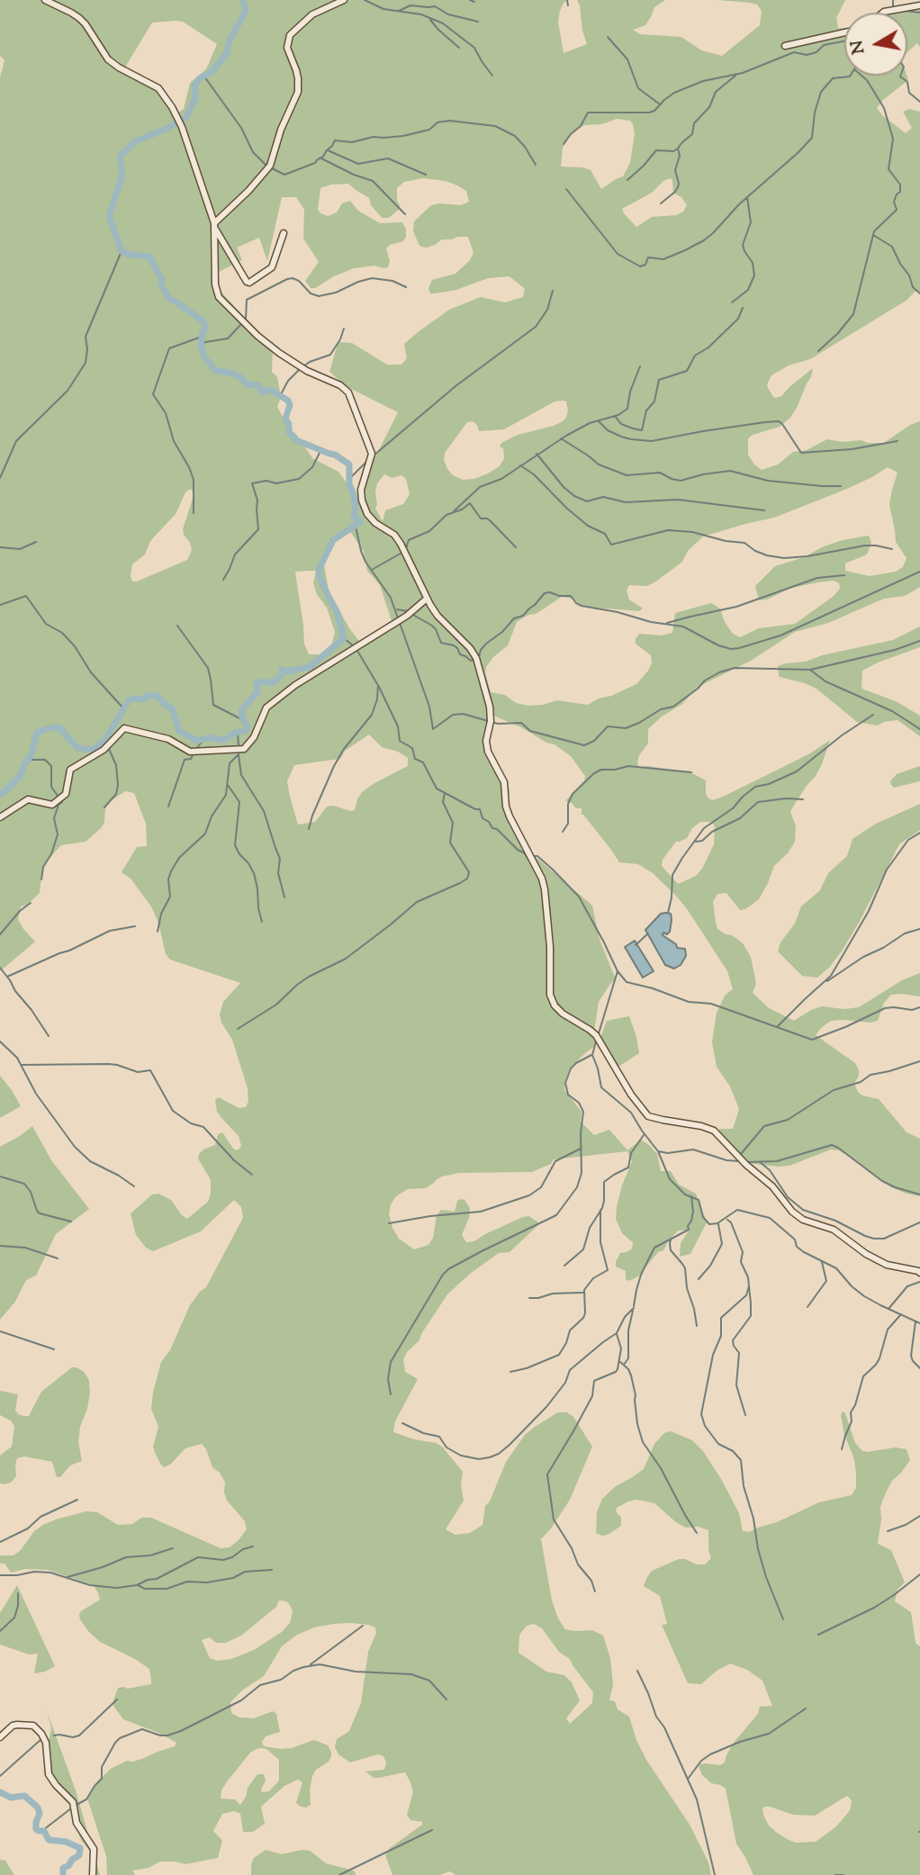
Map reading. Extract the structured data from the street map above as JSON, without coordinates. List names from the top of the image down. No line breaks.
{"north":"left"}
